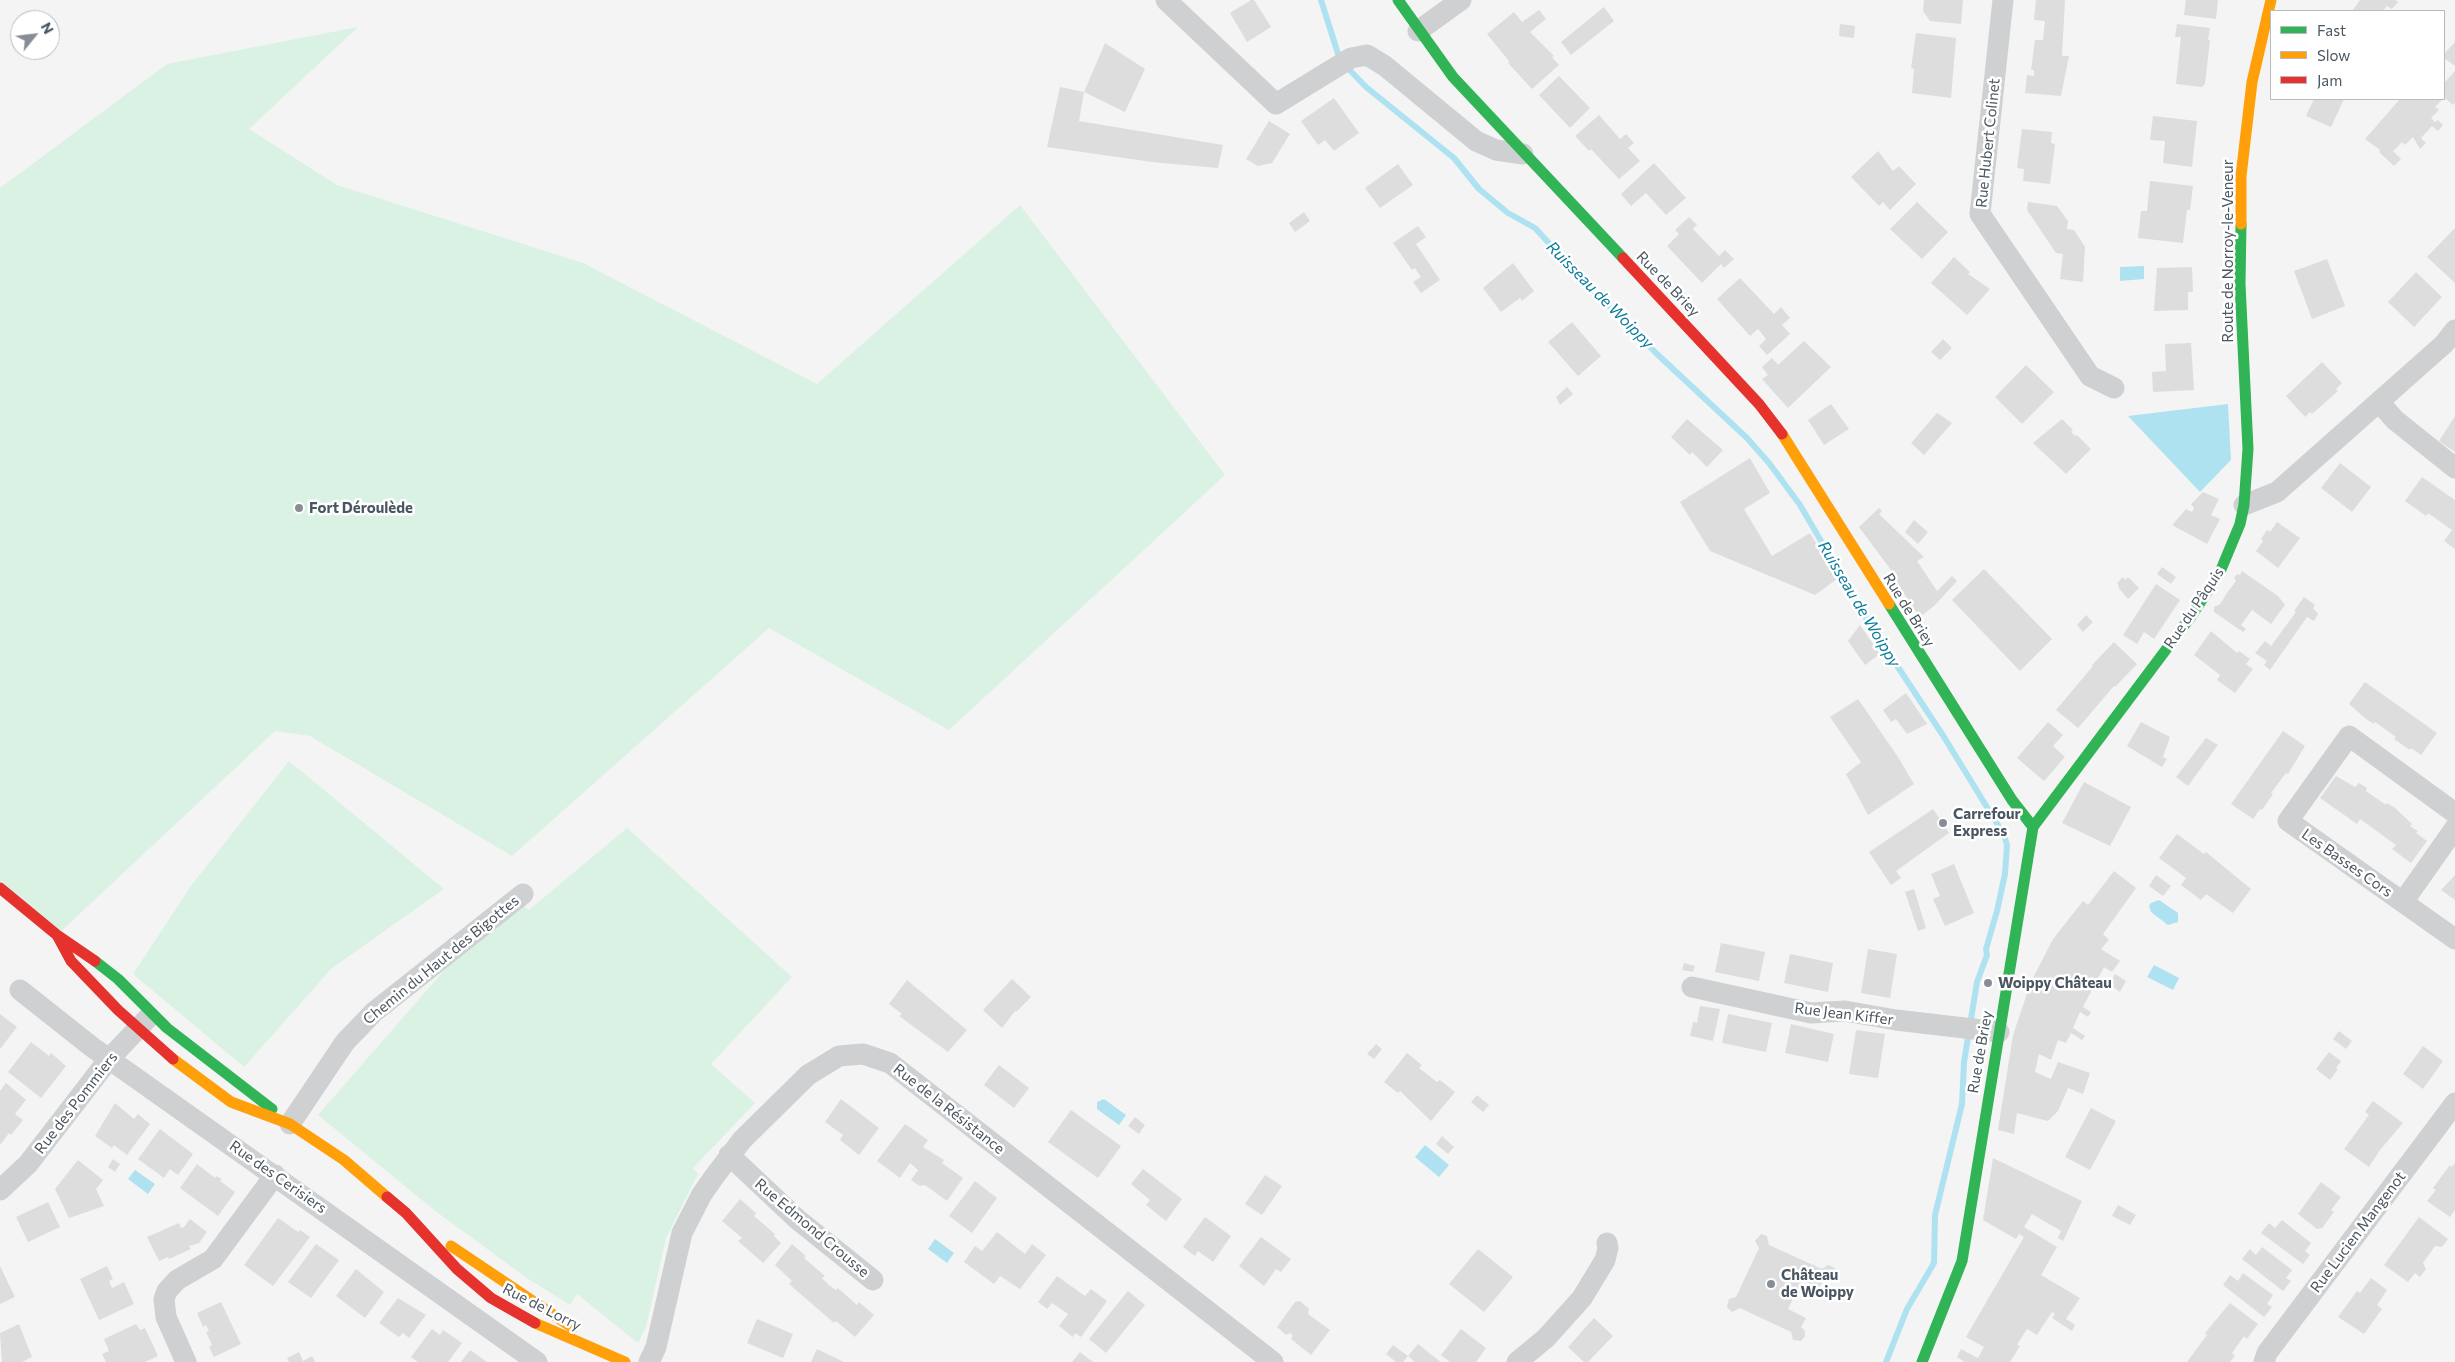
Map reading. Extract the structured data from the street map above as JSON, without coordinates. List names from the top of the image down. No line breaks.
{"streets":{"street":["Rue Hubert Colinet","Route de Norroy-le-Veneur","Rue de Briey","Rue du Pâquis","Les Basses Cors","Chemin du Haut des Bigottes","Rue Jean Kiffer","Rue des Pommiers","Rue de la Résistance","Rue des Cerisiers","Rue Edmond Crousse","Rue Lucien Mangenot","Rue de Lorry"]},"crossings":[["Route de Norroy-le-Veneur","Rue du Pâquis"],["Rue de Briey","Rue du Pâquis"],["Rue de Briey","Rue Jean Kiffer"],["Chemin du Haut des Bigottes","Rue de Lorry"],["Rue des Pommiers","Rue des Cerisiers"],["Rue de la Résistance","Rue Edmond Crousse"]],"water":["Ruisseau de Woippy"],"places":["Fort Déroulède","Carrefour Express","Woippy Château","Château de Woippy"],"legend":["Fast","Slow","Jam"],"north":"top right"}
